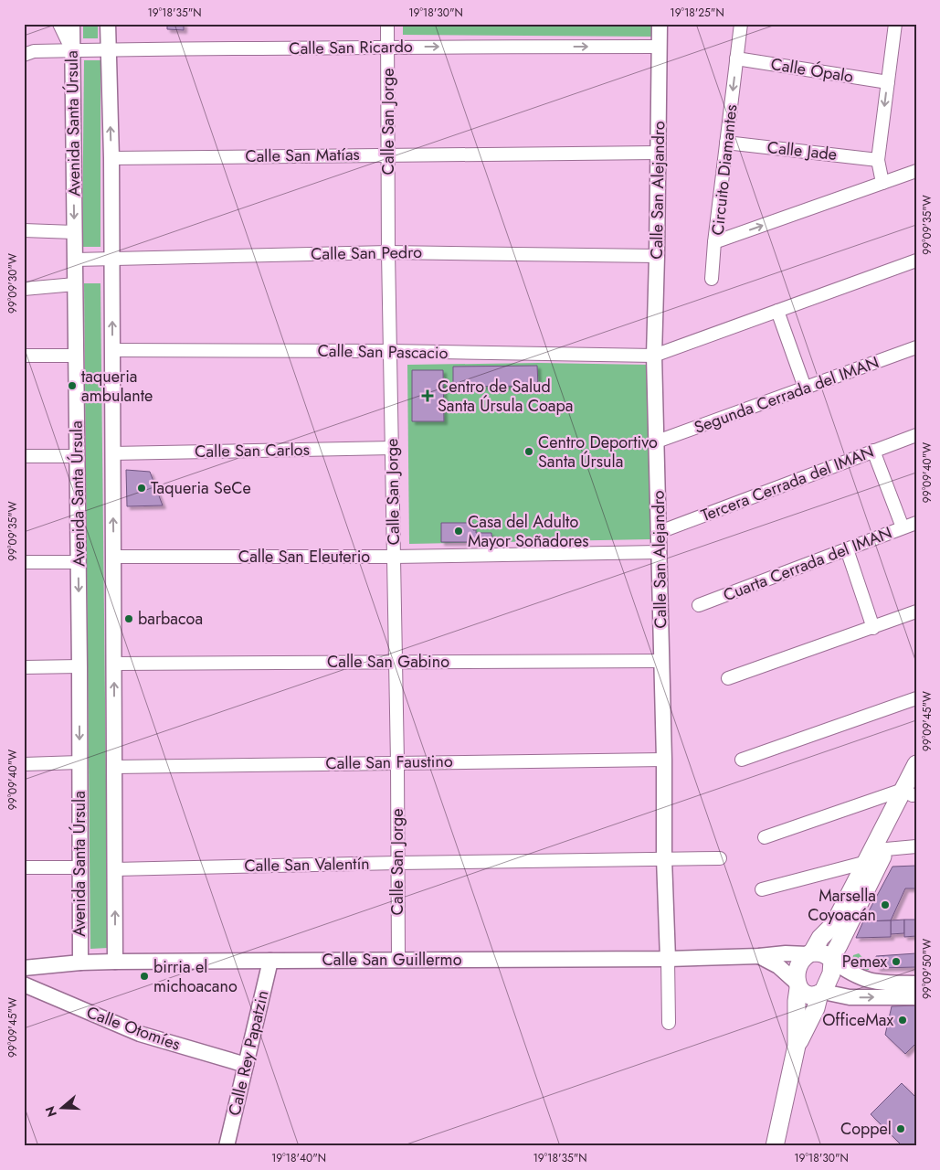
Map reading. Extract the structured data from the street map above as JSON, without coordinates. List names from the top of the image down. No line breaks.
{"streets":{"street":["Calle San Ricardo","Calle Ópalo","Calle San Jorge","Avenida Santa Úrsula","Calle Jade","Calle San Matías","Circuito Diamantes","Calle San Alejandro","Calle San Pedro","Calle San Pascacio","Segunda Cerrada del IMAN","Calle San Carlos","Tercera Cerrada del IMAN","Calle San Eleuterio","Cuarta Cerrada del IMAN","Calle San Gabino","Calle San Faustino","Calle San Valentín","Calle San Guillermo","Calle Otomíes","Calle Rey Papatzin"]},"crossings":[["Calle San Ricardo","Calle San Jorge"],["Calle San Ricardo","Avenida Santa Úrsula"],["Calle San Ricardo","Calle San Alejandro"],["Calle Ópalo","Circuito Diamantes"],["Calle San Jorge","Calle San Matías"],["Calle San Jorge","Calle San Pedro"],["Calle San Jorge","Calle San Pascacio"],["Calle San Jorge","Calle San Carlos"],["Calle San Jorge","Calle San Eleuterio"],["Calle San Jorge","Calle San Gabino"],["Calle San Jorge","Calle San Faustino"],["Calle San Jorge","Calle San Valentín"],["Calle San Jorge","Calle San Guillermo"],["Avenida Santa Úrsula","Calle San Pedro"],["Avenida Santa Úrsula","Calle San Guillermo"],["Calle Jade","Circuito Diamantes"],["Calle San Matías","Calle San Alejandro"],["Calle San Alejandro","Calle San Pedro"],["Calle San Alejandro","Calle San Pascacio"],["Calle San Alejandro","Segunda Cerrada del IMAN"],["Calle San Alejandro","Tercera Cerrada del IMAN"],["Calle San Alejandro","Calle San Eleuterio"],["Calle San Alejandro","Calle San Gabino"],["Calle San Alejandro","Calle San Faustino"],["Calle San Alejandro","Calle San Valentín"],["Calle San Alejandro","Calle San Guillermo"],["Calle San Guillermo","Calle Rey Papatzin"],["Calle Otomíes","Calle Rey Papatzin"]],"one_way":["Calle San Ricardo"],"places":{"other":["taqueria ambulante","Centro Deportivo Santa Úrsula","Taqueria SeCe","Casa del Adulto Mayor Soñadores","barbacoa","Marsella Coyoacán","Pemex","birria el michoacano","OfficeMax","Coppel"],"health":["Centro de Salud Santa Úrsula Coapa"]},"north":"left","coordinates":["19°18'35\"N","19°18'30\"N","19°18'25\"N","99°09'35\"W","99°09'30\"W","99°09'40\"W","99°09'45\"W","99°09'50\"W","19°18'40\"N"]}
